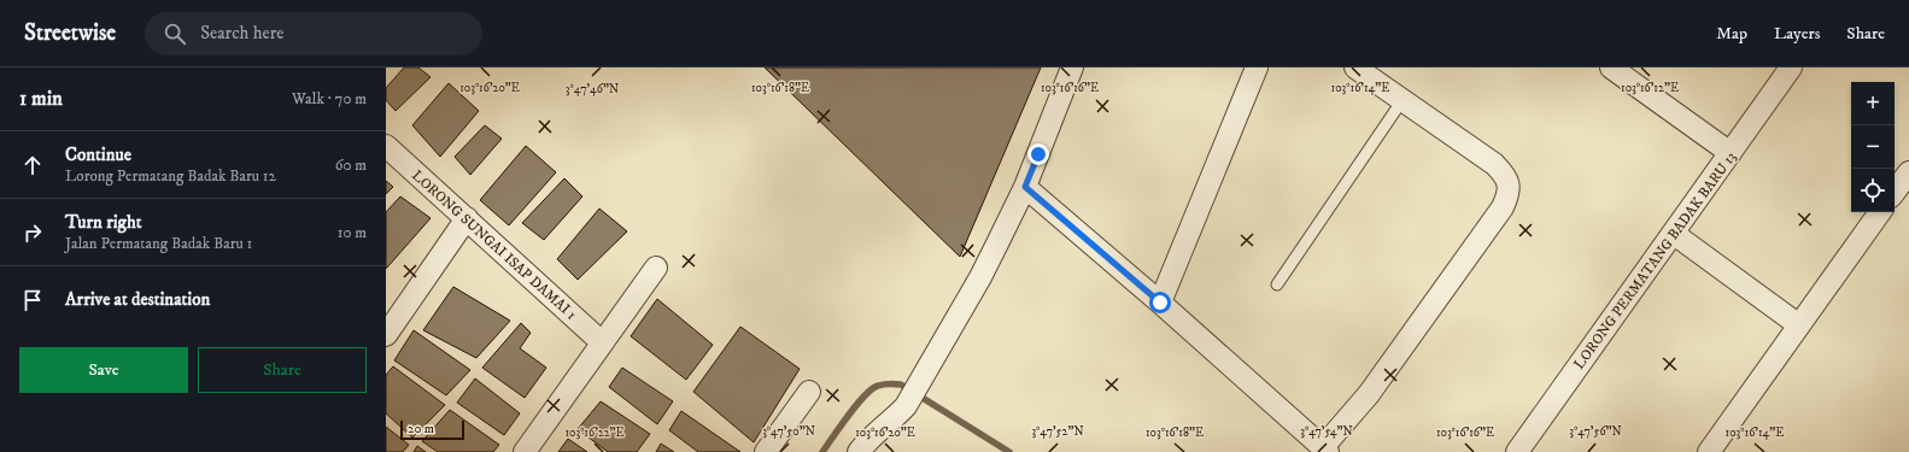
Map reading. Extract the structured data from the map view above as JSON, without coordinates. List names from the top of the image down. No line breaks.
{"streets":{"street":["LORONG SUNGAI ISAP DAMAI 1","LORONG PERMATANG BADAK BARU 13"]},"scale_bar":"20 m","page":{"header":"Streetwise","search":"Search here","nav":["Map","Layers","Share"],"heading":["1 min","Walk · 70 m"],"map_buttons":["+","−"],"list":[["Continue","Lorong Permatang Badak Baru 12","60 m"],["Turn right","Jalan Permatang Badak Baru 1","10 m"],"Arrive at destination"],"buttons":["Save","Share"],"scale":"20 m"},"coordinates":["103°16'20\"E","103°16'18\"E","103°16'14\"E","103°16'16\"E","103°16'12\"E","3°47'46\"N","3°47'50\"N","3°47'52\"N","3°47'54\"N","3°47'56\"N","103°16'22\"E"]}
